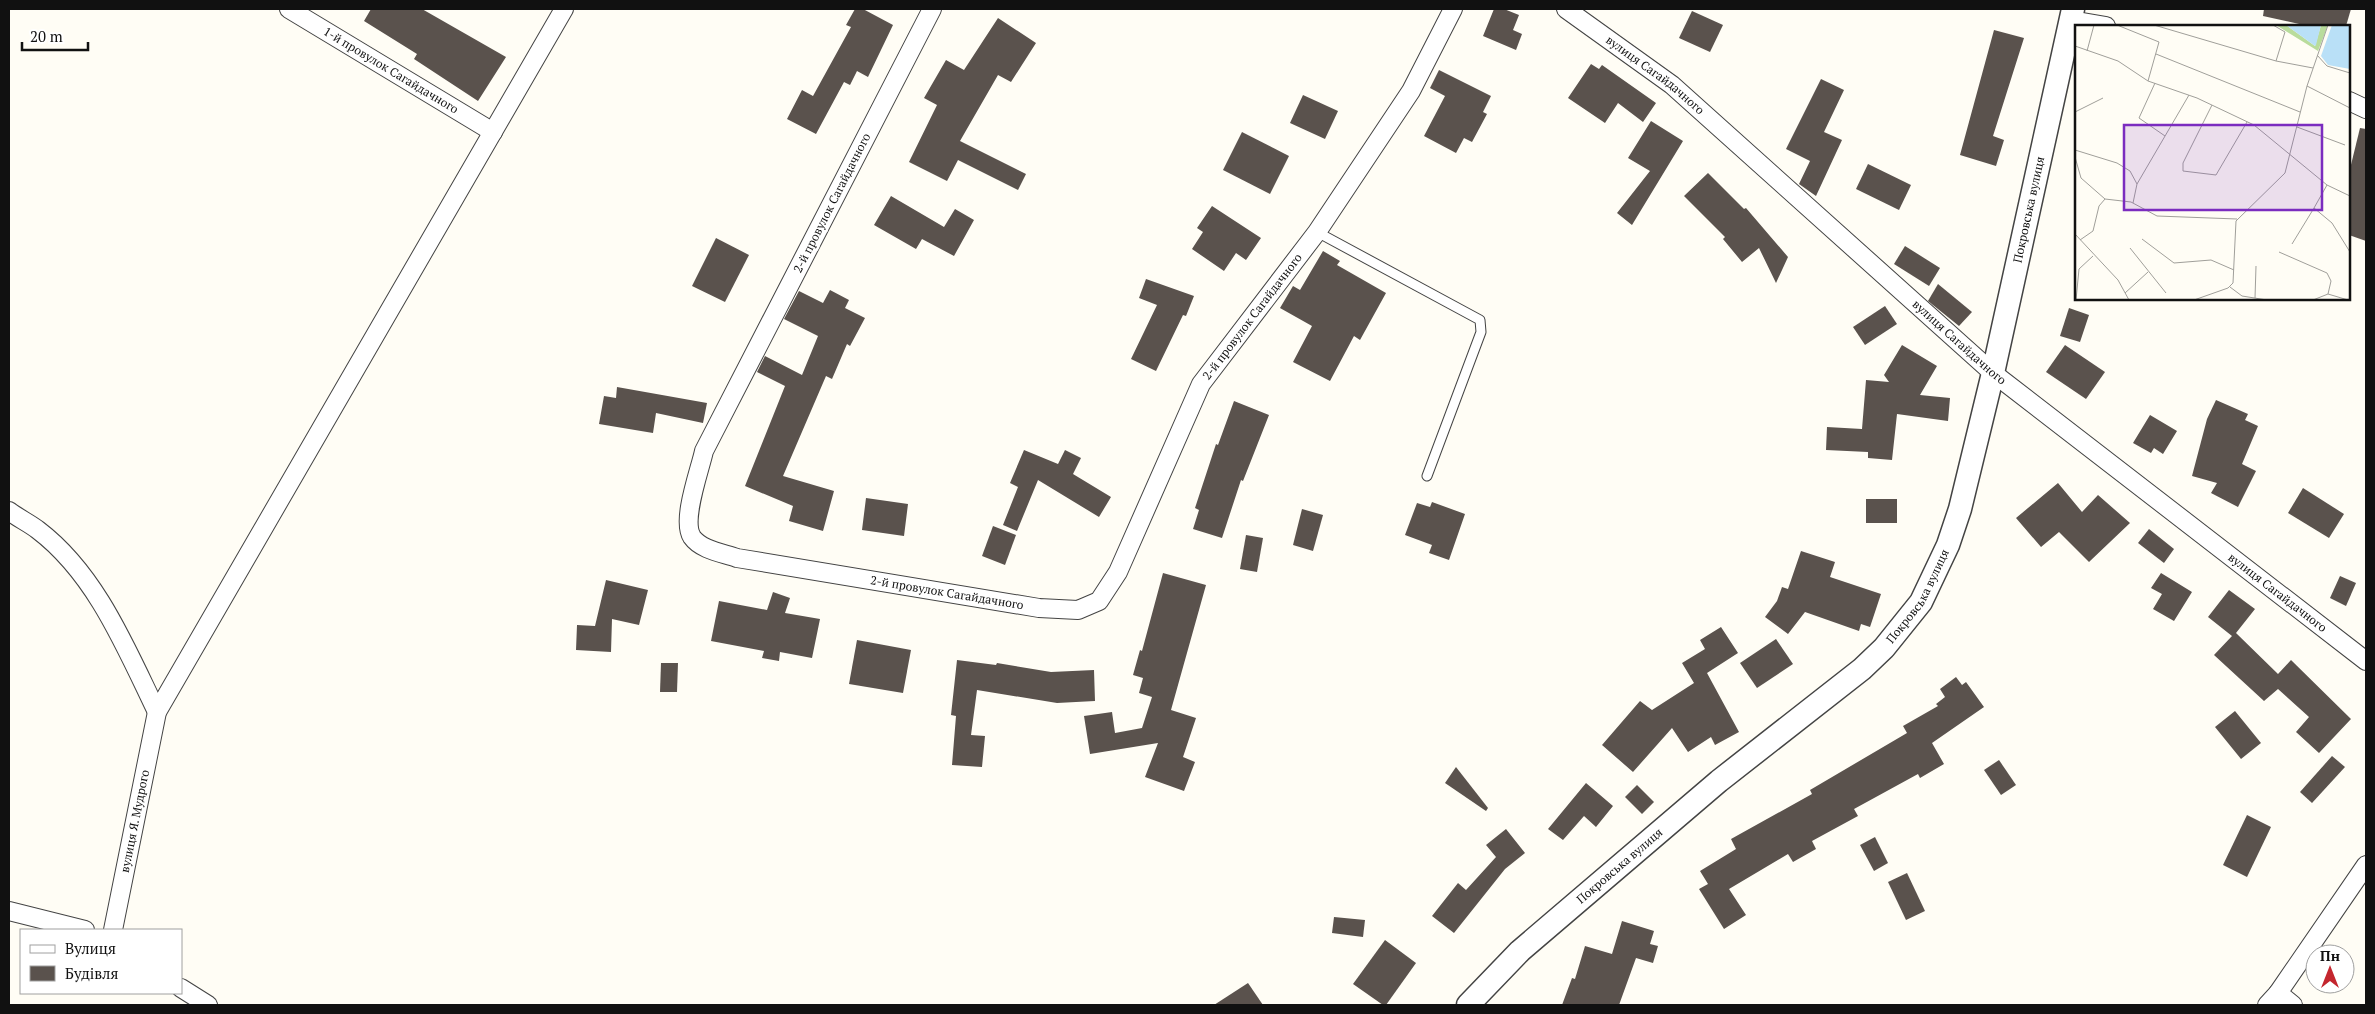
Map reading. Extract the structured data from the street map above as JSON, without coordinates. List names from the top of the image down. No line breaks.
{"streets":{"street":["1-й провулок Сагайдачного","вулиця Сагайдачного","2-й провулок Сагайдачного","Покровська вулиця","вулиця Я. Мудрого"]},"crossings":[["1-й провулок Сагайдачного","вулиця Я. Мудрого"],["вулиця Сагайдачного","Покровська вулиця"]],"legend":["Вулиця","Будівля"],"scale_bar":"20 m","north":"top"}
